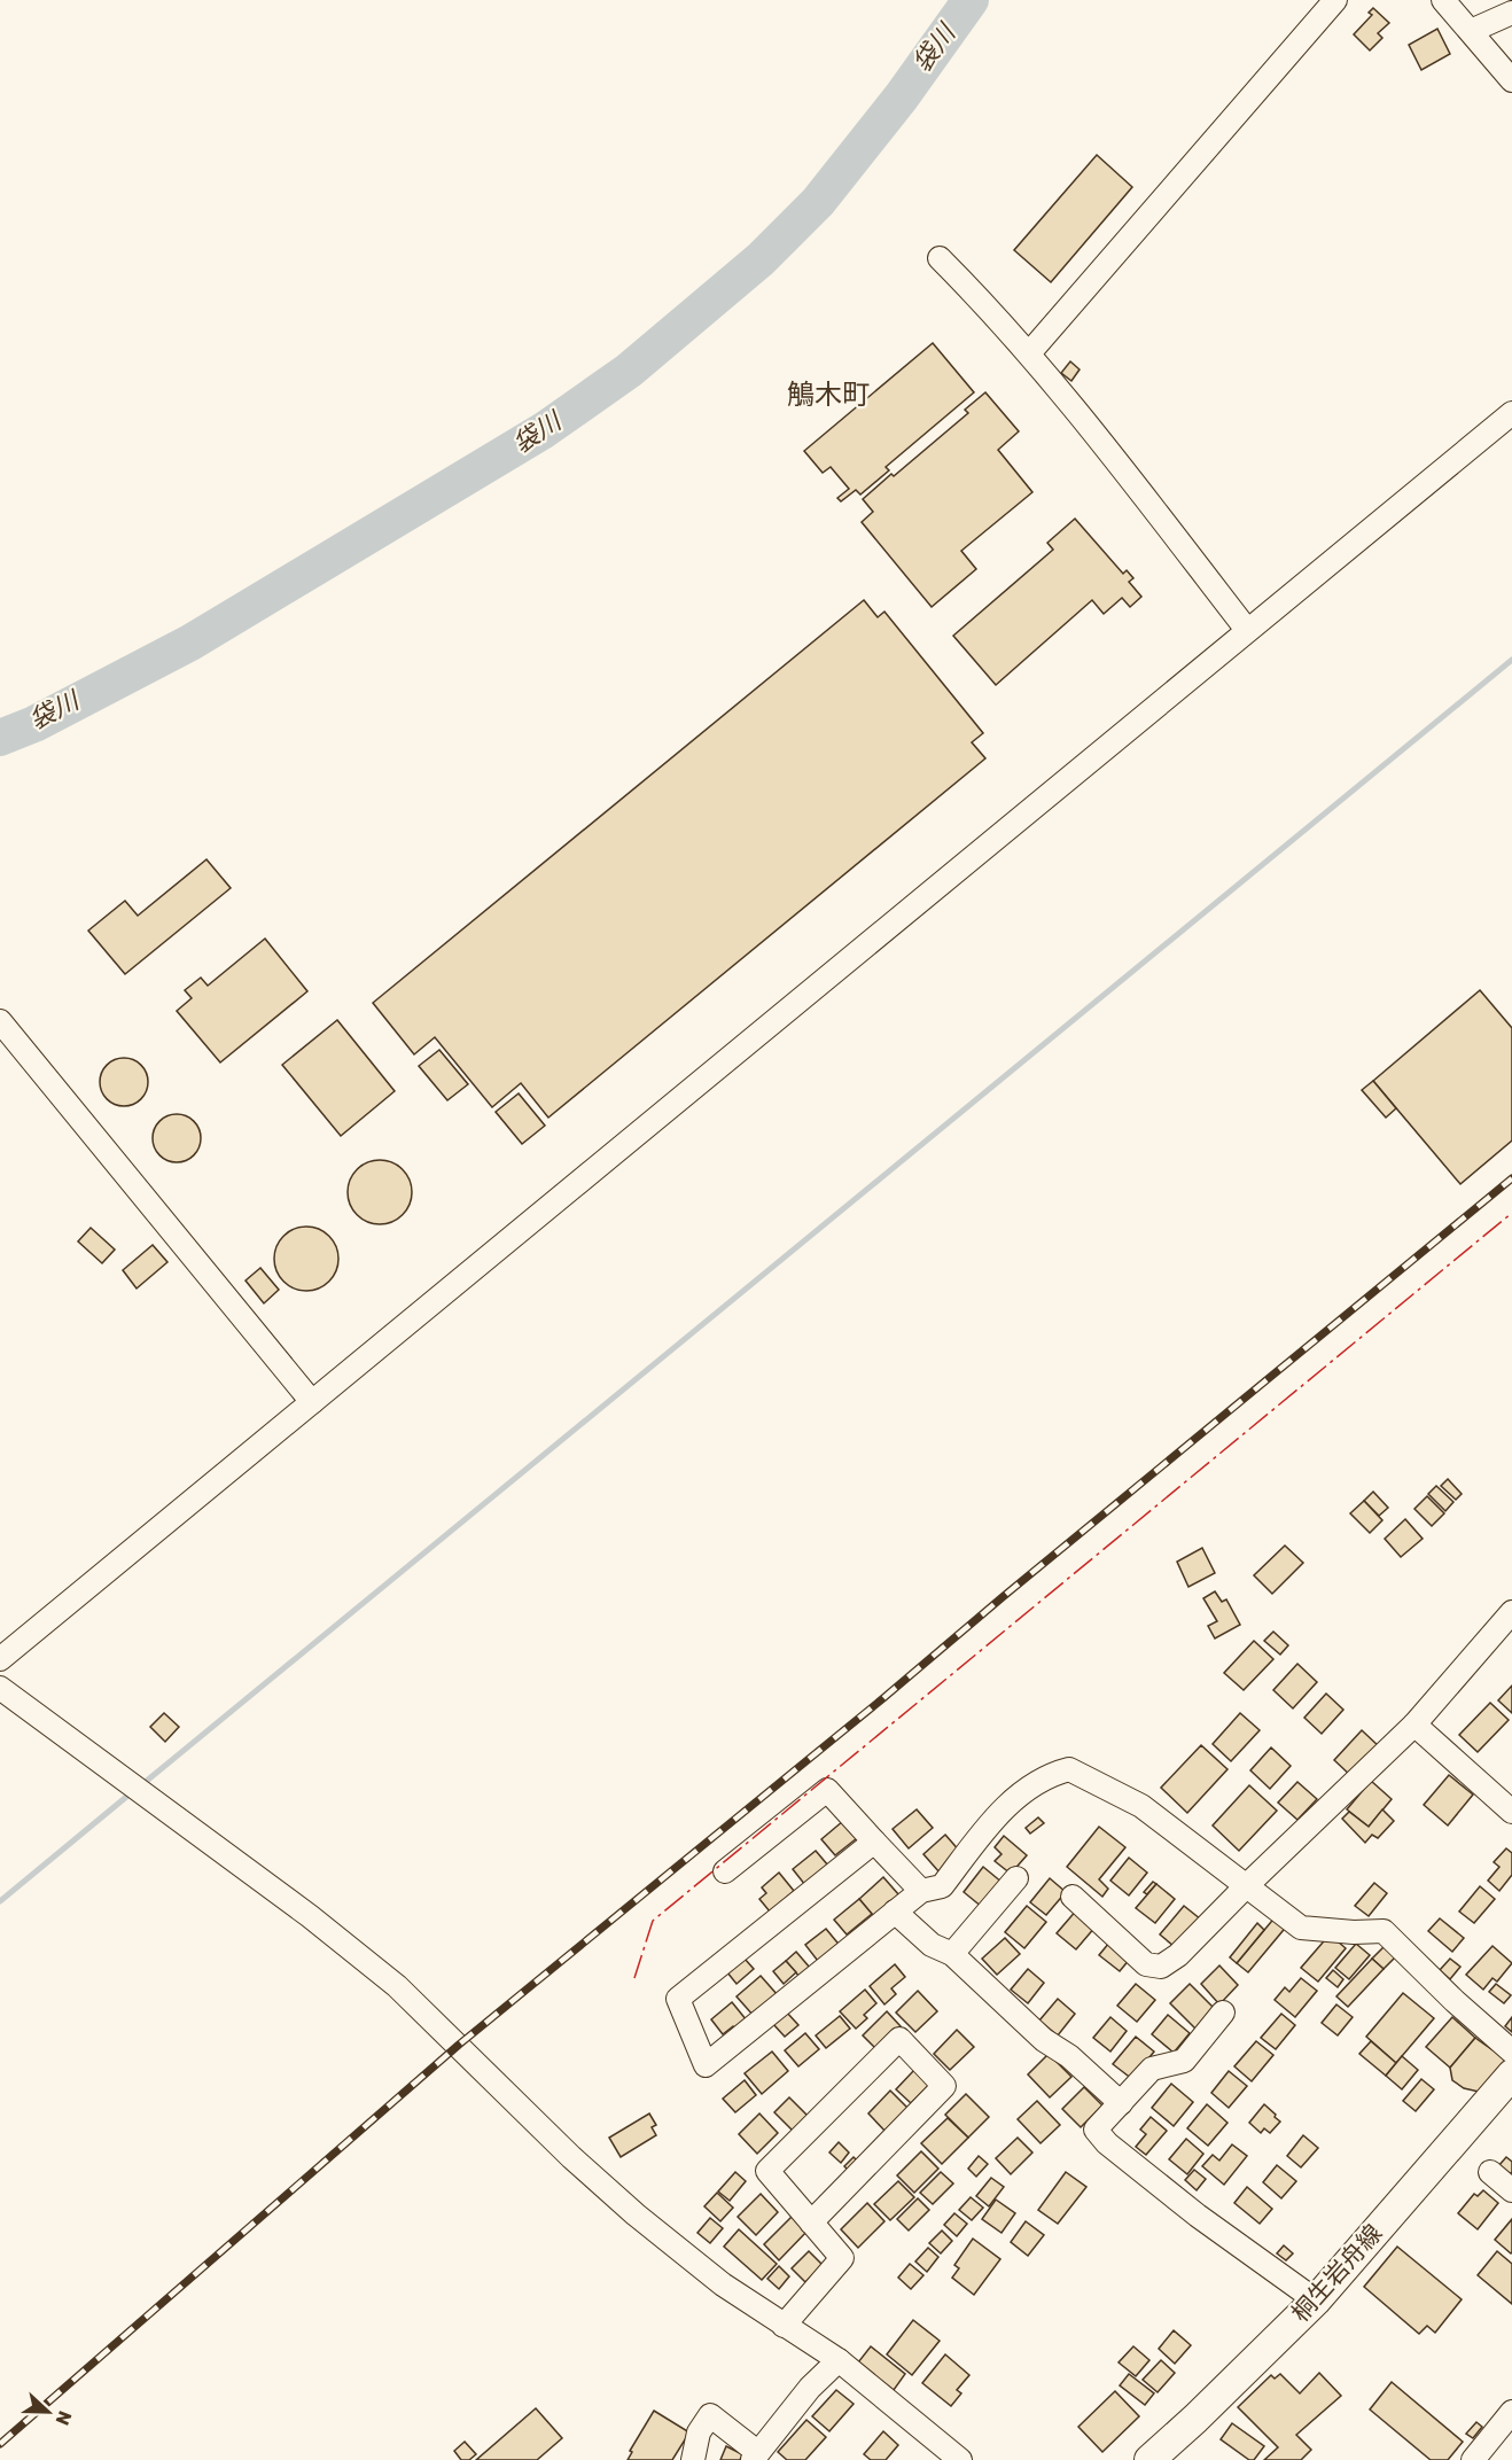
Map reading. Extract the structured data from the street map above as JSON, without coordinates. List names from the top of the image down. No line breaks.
{"streets":{"main road":["桐生岩舟線"]},"districts":["鵤木町"],"water":["袋川"],"north":"right"}
